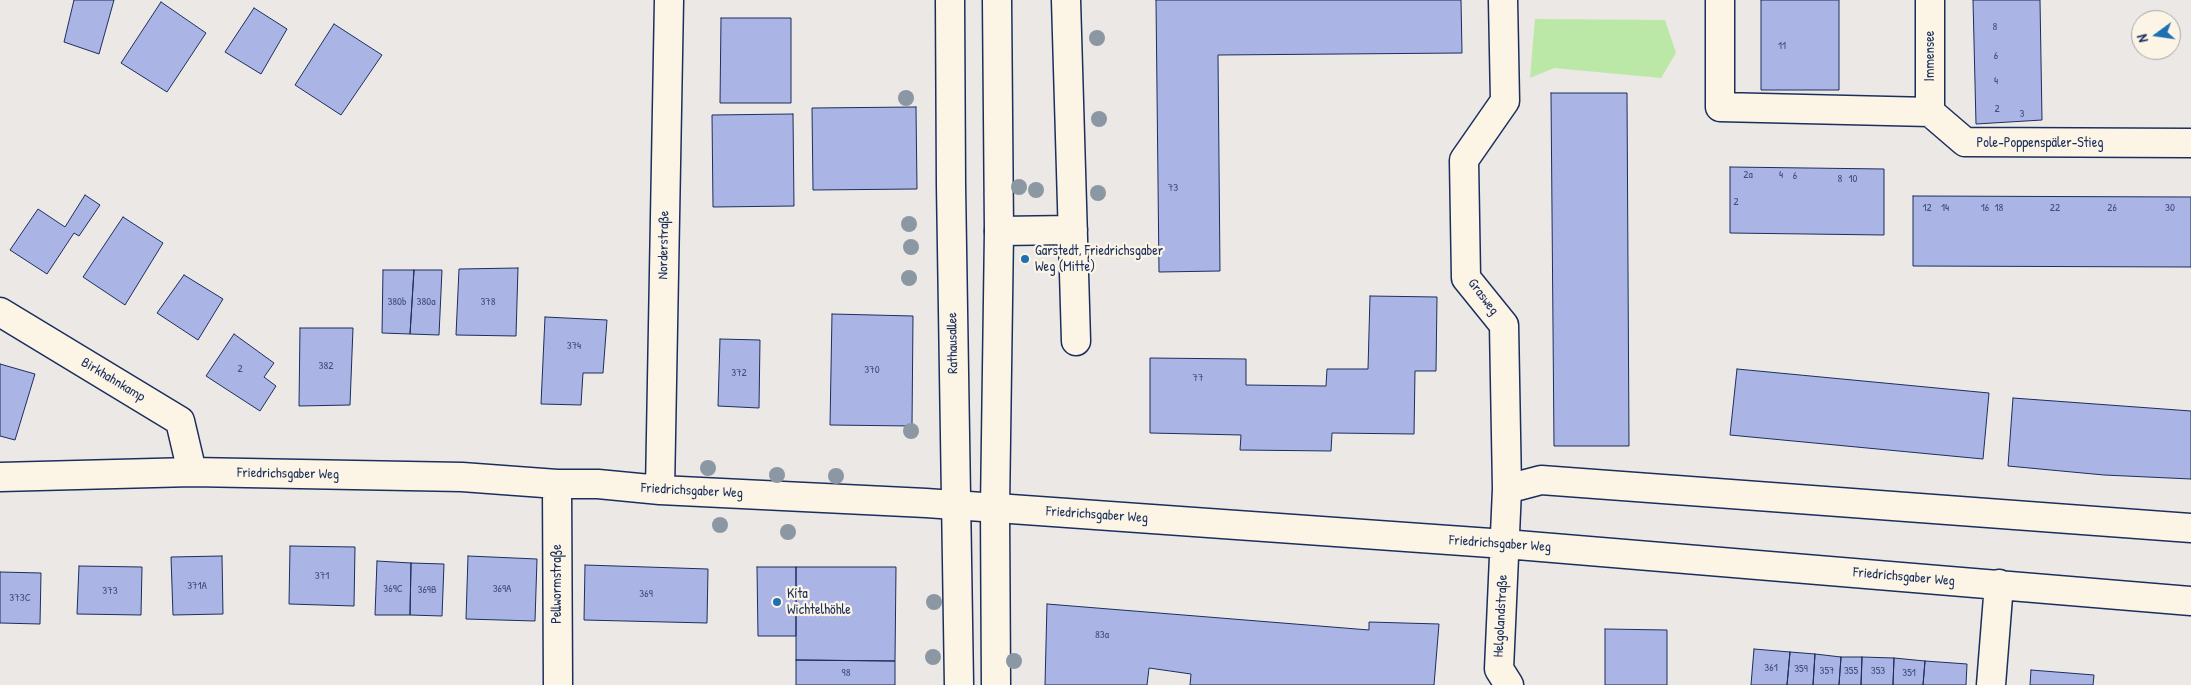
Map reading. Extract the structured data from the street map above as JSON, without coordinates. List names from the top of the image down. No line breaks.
{"streets":{"street":["Immensee","Pole-Poppenspäler-Stieg","Norderstraße","Grasweg","Rathausallee","Birkhahnkamp","Friedrichsgaber Weg","Pellwormstraße","Helgolandstraße"]},"crossings":[["Immensee","Pole-Poppenspäler-Stieg"],["Norderstraße","Friedrichsgaber Weg"],["Grasweg","Friedrichsgaber Weg"],["Grasweg","Helgolandstraße"],["Rathausallee","Friedrichsgaber Weg"],["Birkhahnkamp","Friedrichsgaber Weg"],["Friedrichsgaber Weg","Pellwormstraße"],["Friedrichsgaber Weg","Helgolandstraße"]],"places":["Garstedt, Friedrichsgaber Weg (Mitte)","Kita Wichtelhöhle"],"house_numbers":["8","11","6","4","2","3","2a","4","6","8","10","73","2","12","14","16","18","22","26","30","380b","380a","378","374","382","2","370","372","77","371","371A","369C","369A","369B","373","369","373C","83a","361","359","357","355","353","98","351"],"north":"left"}
